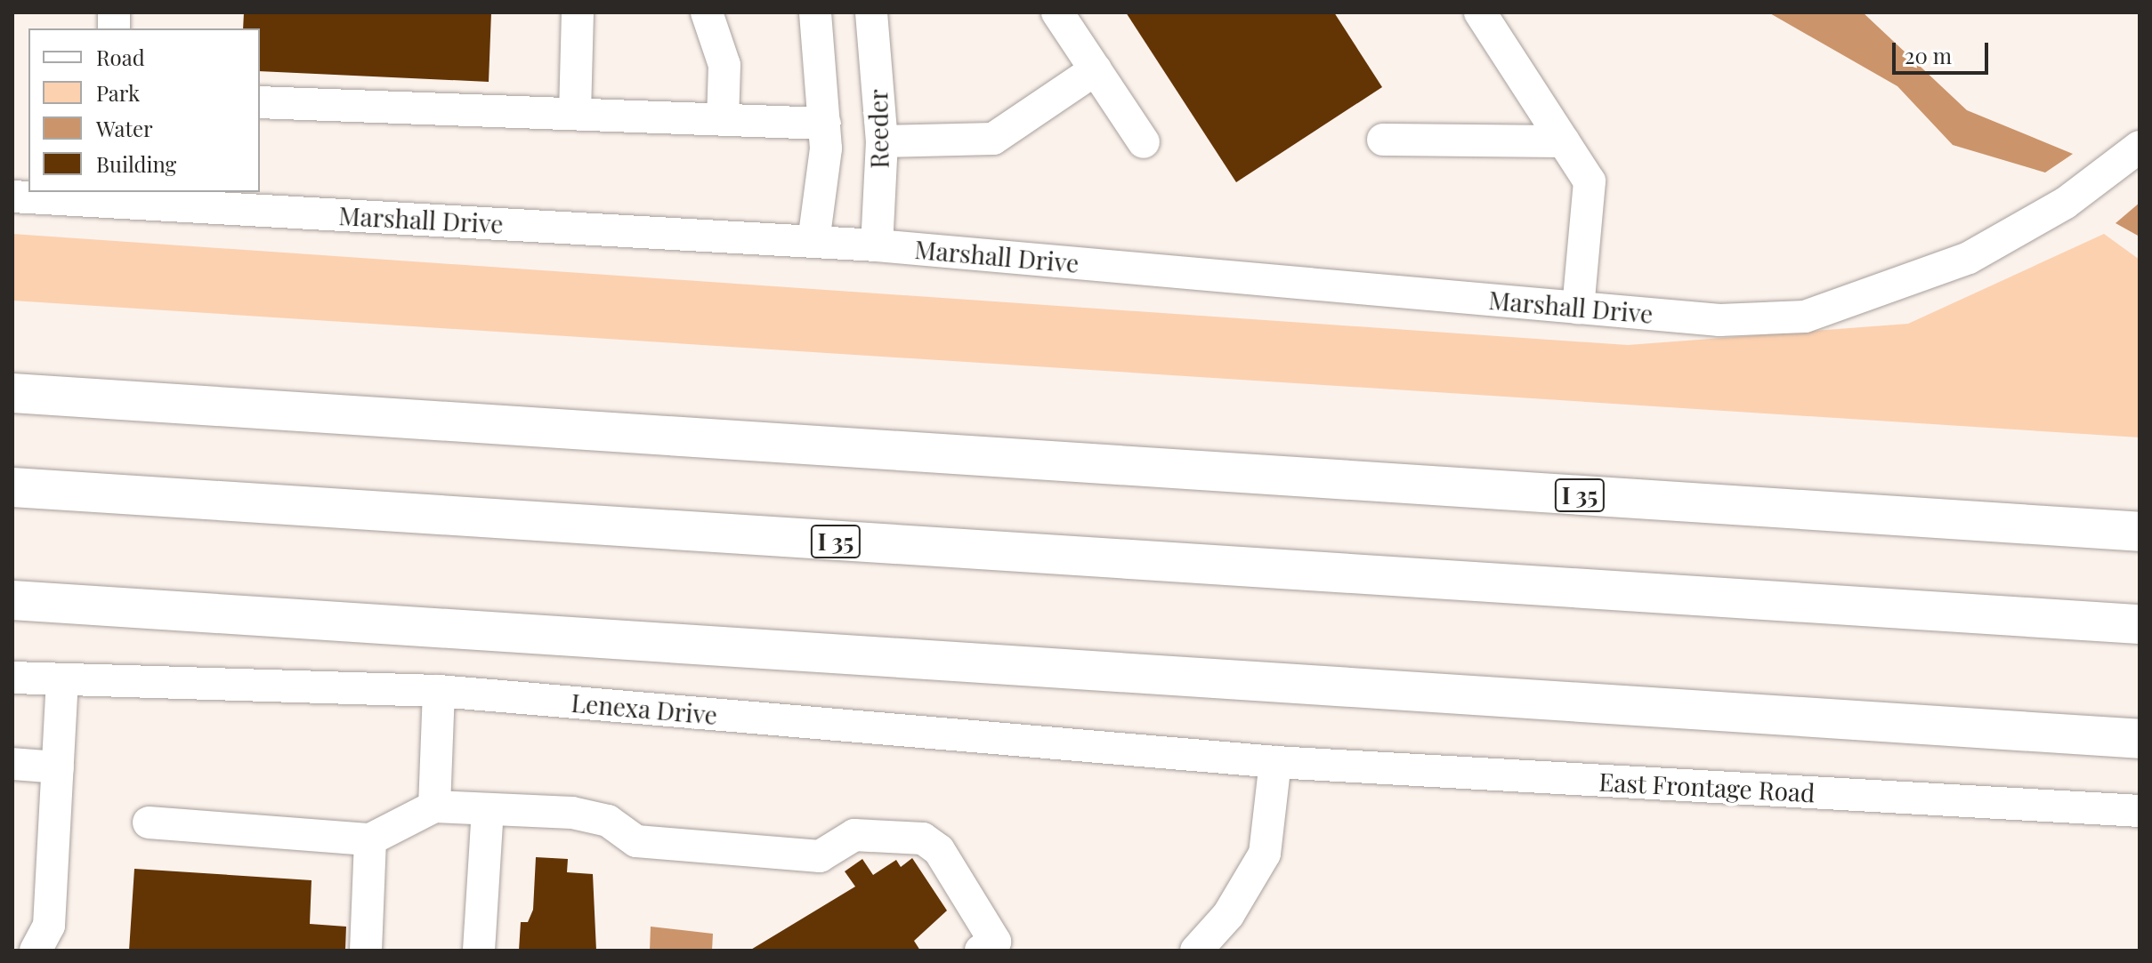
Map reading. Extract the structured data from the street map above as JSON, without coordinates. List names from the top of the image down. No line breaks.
{"streets":{"highway":["I 35"],"street":["Reeder","Marshall Drive","Lenexa Drive","East Frontage Road"]},"crossings":[["Reeder","Marshall Drive"],["Lenexa Drive","East Frontage Road"]],"legend":["Road","Park","Water","Building"],"scale_bar":"20 m"}
